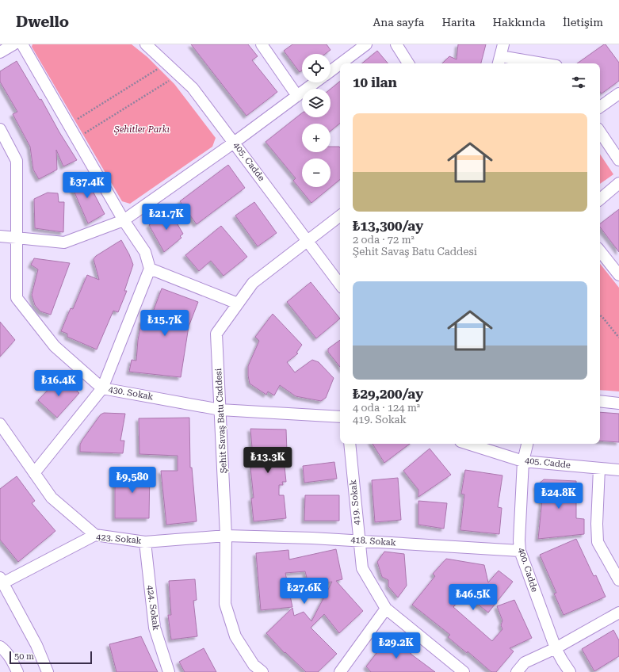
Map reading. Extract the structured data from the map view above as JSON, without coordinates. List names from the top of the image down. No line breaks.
{"streets":{"street":["405. Cadde","430. Sokak","Şehit Savaş Batu Caddesi","419. Sokak","423. Sokak","418. Sokak","400. Cadde","424. Sokak"]},"crossings":[["405. Cadde","Şehit Savaş Batu Caddesi"],["405. Cadde","400. Cadde"],["430. Sokak","Şehit Savaş Batu Caddesi"],["Şehit Savaş Batu Caddesi","423. Sokak"],["Şehit Savaş Batu Caddesi","418. Sokak"],["419. Sokak","418. Sokak"],["423. Sokak","418. Sokak"],["423. Sokak","424. Sokak"],["418. Sokak","400. Cadde"]],"parks":["Şehitler Parkı"],"scale_bar":"50 m","page":{"header":"Dwello","nav":["Ana sayfa","Harita","Hakkında","İletişim"],"map_buttons":["+","−"],"heading":"10 ilan","list":[{"name":"₺13,300/ay","note":"2 oda · 72 m² · Şehit Savaş Batu Caddesi"},{"name":"₺29,200/ay","note":"4 oda · 124 m² · 419. Sokak"}],"price":["₺37.4K","₺21.7K","₺15.7K","₺16.4K","₺13.3K","₺9,580","₺24.8K","₺27.6K","₺46.5K","₺29.2K"],"scale":"50 m"}}
